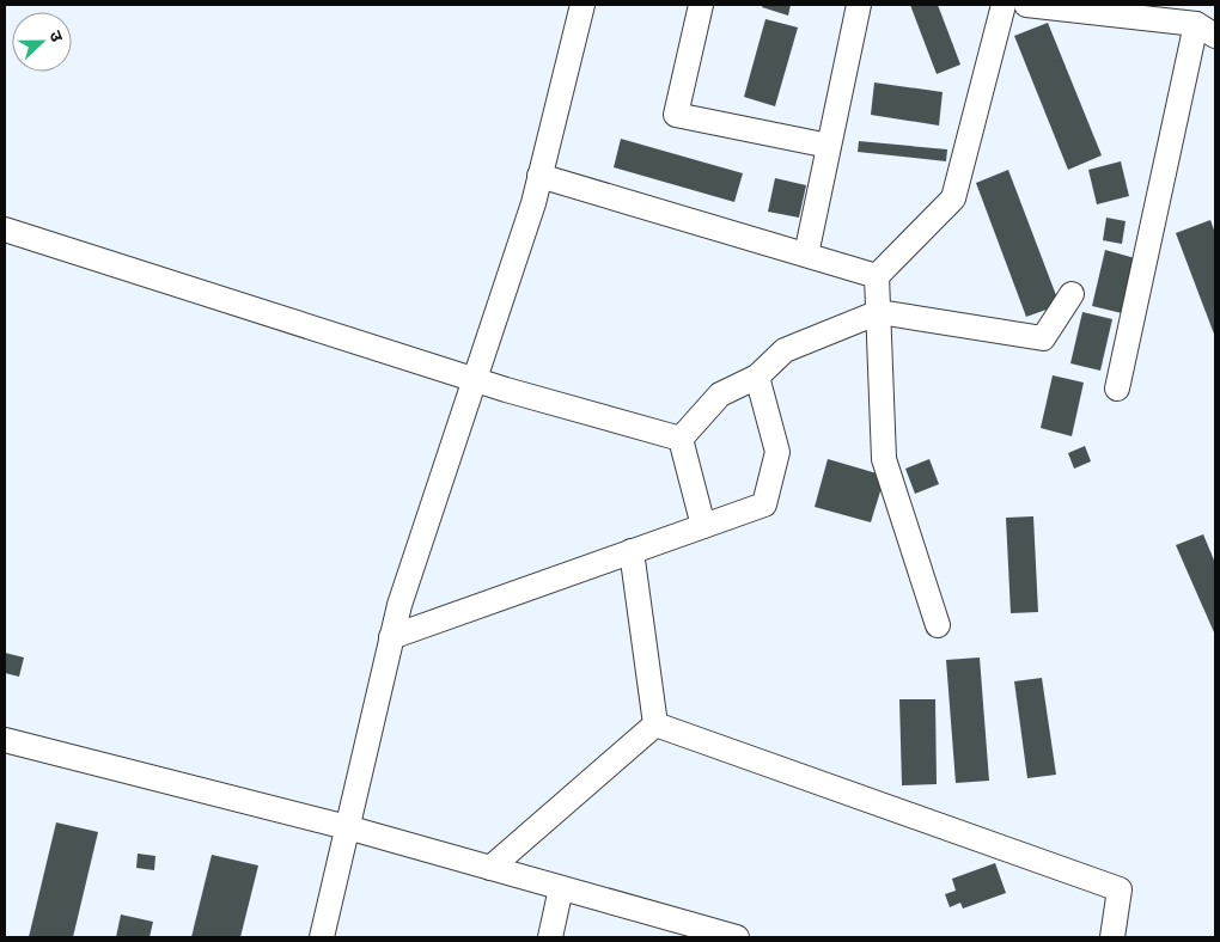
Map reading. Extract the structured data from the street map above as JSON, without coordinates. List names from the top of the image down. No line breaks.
{"north":"right"}
